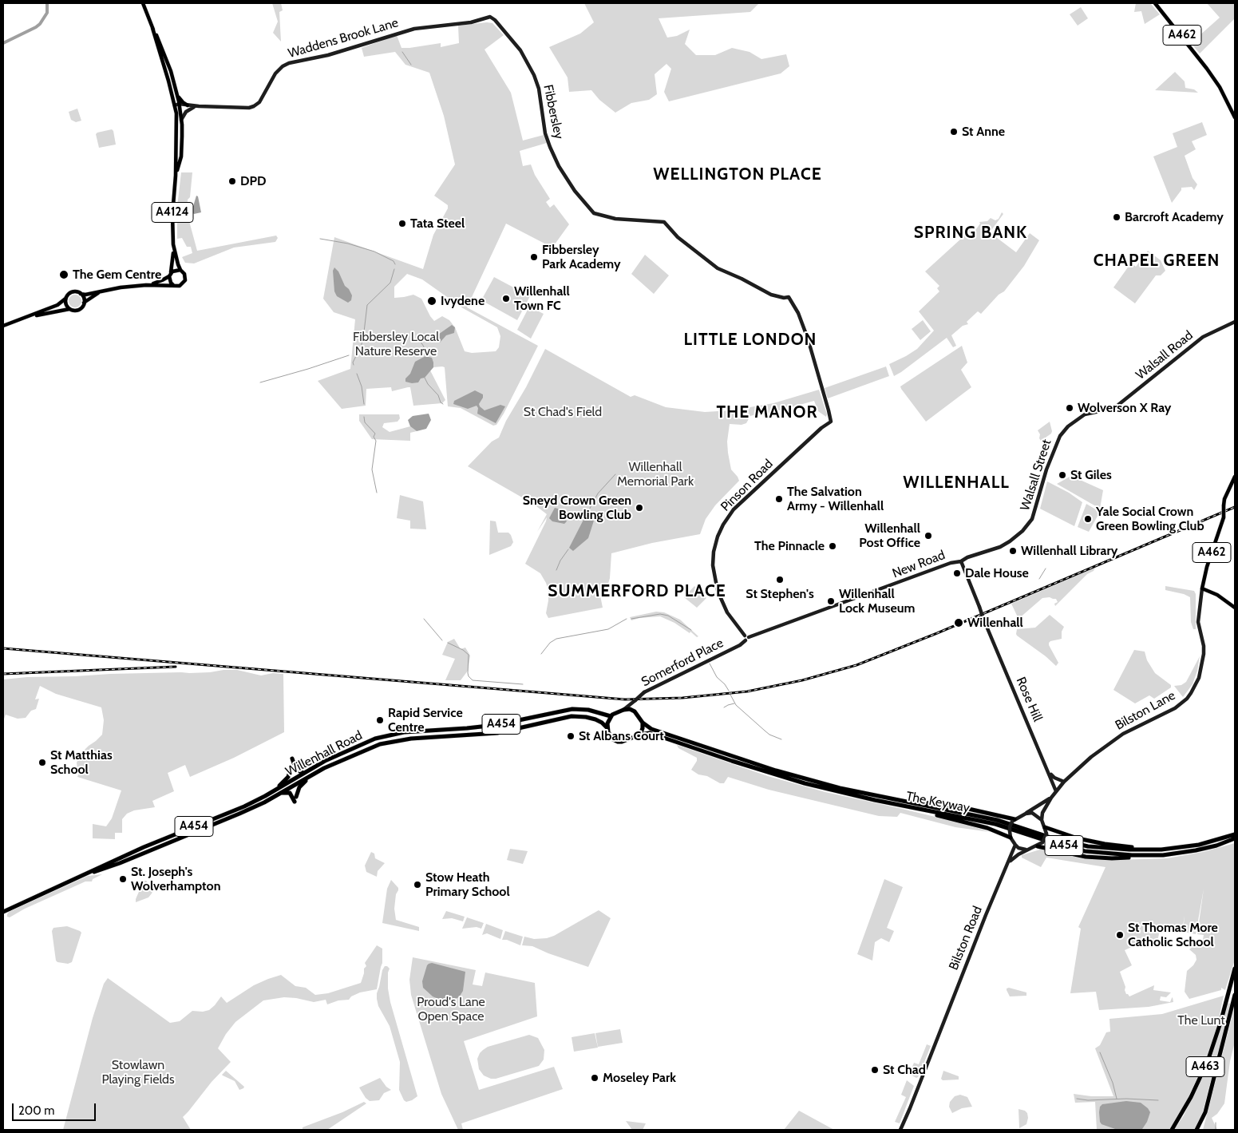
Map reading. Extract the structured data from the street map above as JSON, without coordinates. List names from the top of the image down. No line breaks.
{"streets":{"highway":["A454","Willenhall Road","The Keyway","A463"],"main road":["A462","Waddens Brook Lane","Fibbersley","A4124","Walsall Road","Walsall Street","Pinson Road","New Road","Somerford Place","Rose Hill","Bilston Lane","Bilston Road"]},"crossings":[["Waddens Brook Lane","Fibbersley"],["Fibbersley","Pinson Road"],["Walsall Road","Walsall Street"],["Walsall Street","New Road"],["Walsall Street","Rose Hill"],["Pinson Road","New Road"],["Pinson Road","Somerford Place"],["New Road","Somerford Place"],["New Road","Rose Hill"],["Somerford Place","A454"],["Somerford Place","Willenhall Road"],["Somerford Place","The Keyway"],["Rose Hill","Bilston Lane"],["A454","Willenhall Road"],["A454","The Keyway"],["Willenhall Road","The Keyway"]],"districts":["WELLINGTON PLACE","SPRING BANK","CHAPEL GREEN","LITTLE LONDON","THE MANOR","WILLENHALL","SUMMERFORD PLACE"],"parks":["Fibbersley Local Nature Reserve","St Chad's Field","Willenhall Memorial Park","Proud's Lane Open Space","The Lunt","Stowlawn Playing Fields"],"places":["St Anne","DPD","Barcroft Academy","Tata Steel","Fibbersley Park Academy","The Gem Centre","Willenhall Town FC","Ivydene","Wolverson X Ray","St Giles","The Salvation Army - Willenhall","Sneyd Crown Green Bowling Club","Yale Social Crown Green Bowling Club","Willenhall Post Office","The Pinnacle","Willenhall Library","Dale House","St Stephen's","Willenhall Lock Museum","Willenhall","Rapid Service Centre","St Albans Court","St Matthias School","St. Joseph's Wolverhampton","Stow Heath Primary School","St Thomas More Catholic School","St Chad","Moseley Park"],"scale_bar":"200 m"}
